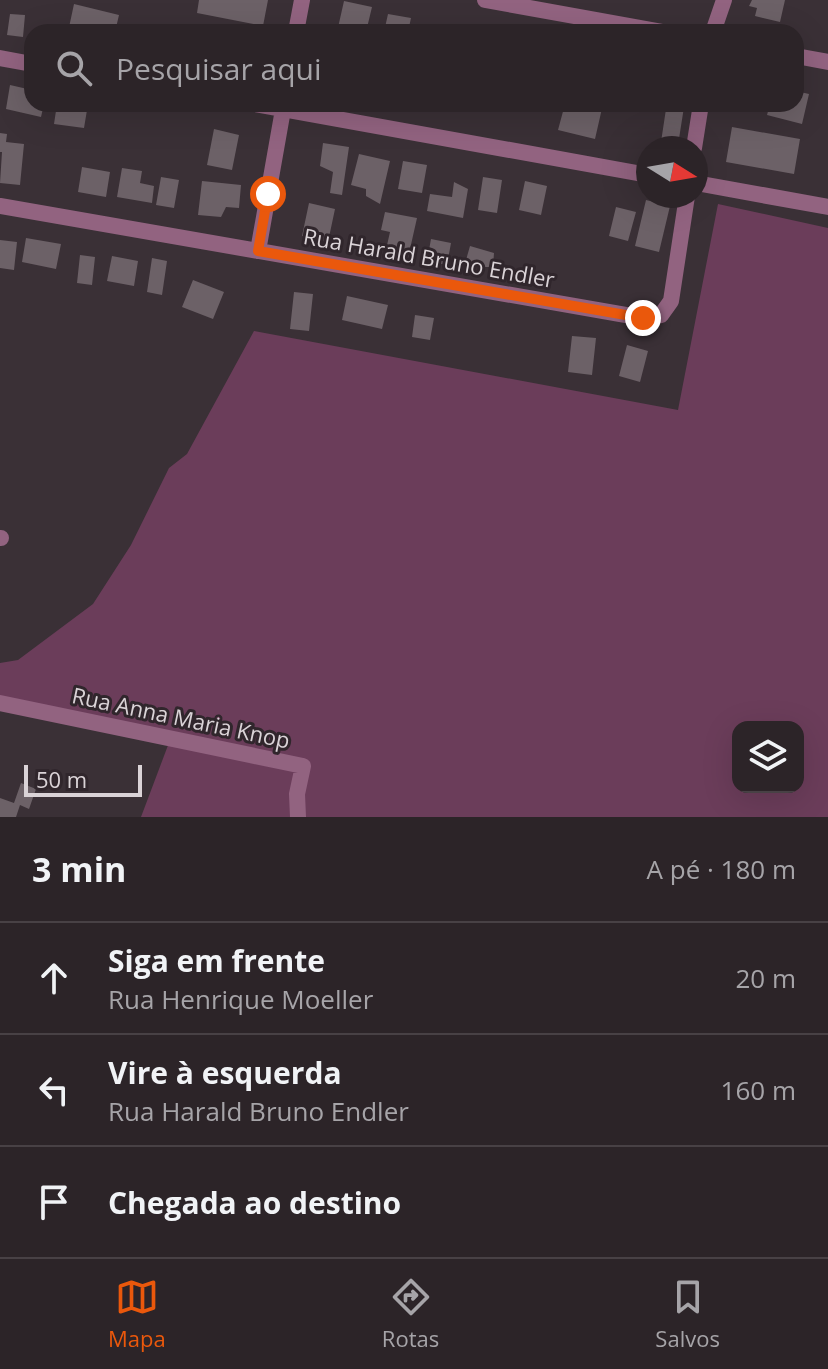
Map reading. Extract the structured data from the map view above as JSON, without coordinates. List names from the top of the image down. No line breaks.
{"streets":{"street":["Rua Harald Bruno Endler","Rua Anna Maria Knop"]},"scale_bar":"50 m","north":"right","page":{"search":"Pesquisar aqui","scale":"50 m","heading":["3 min","A pé · 180 m"],"list":[["Siga em frente","Rua Henrique Moeller","20 m"],["Vire à esquerda","Rua Harald Bruno Endler","160 m"],"Chegada ao destino"],"nav":["Mapa","Rotas","Salvos"]}}
